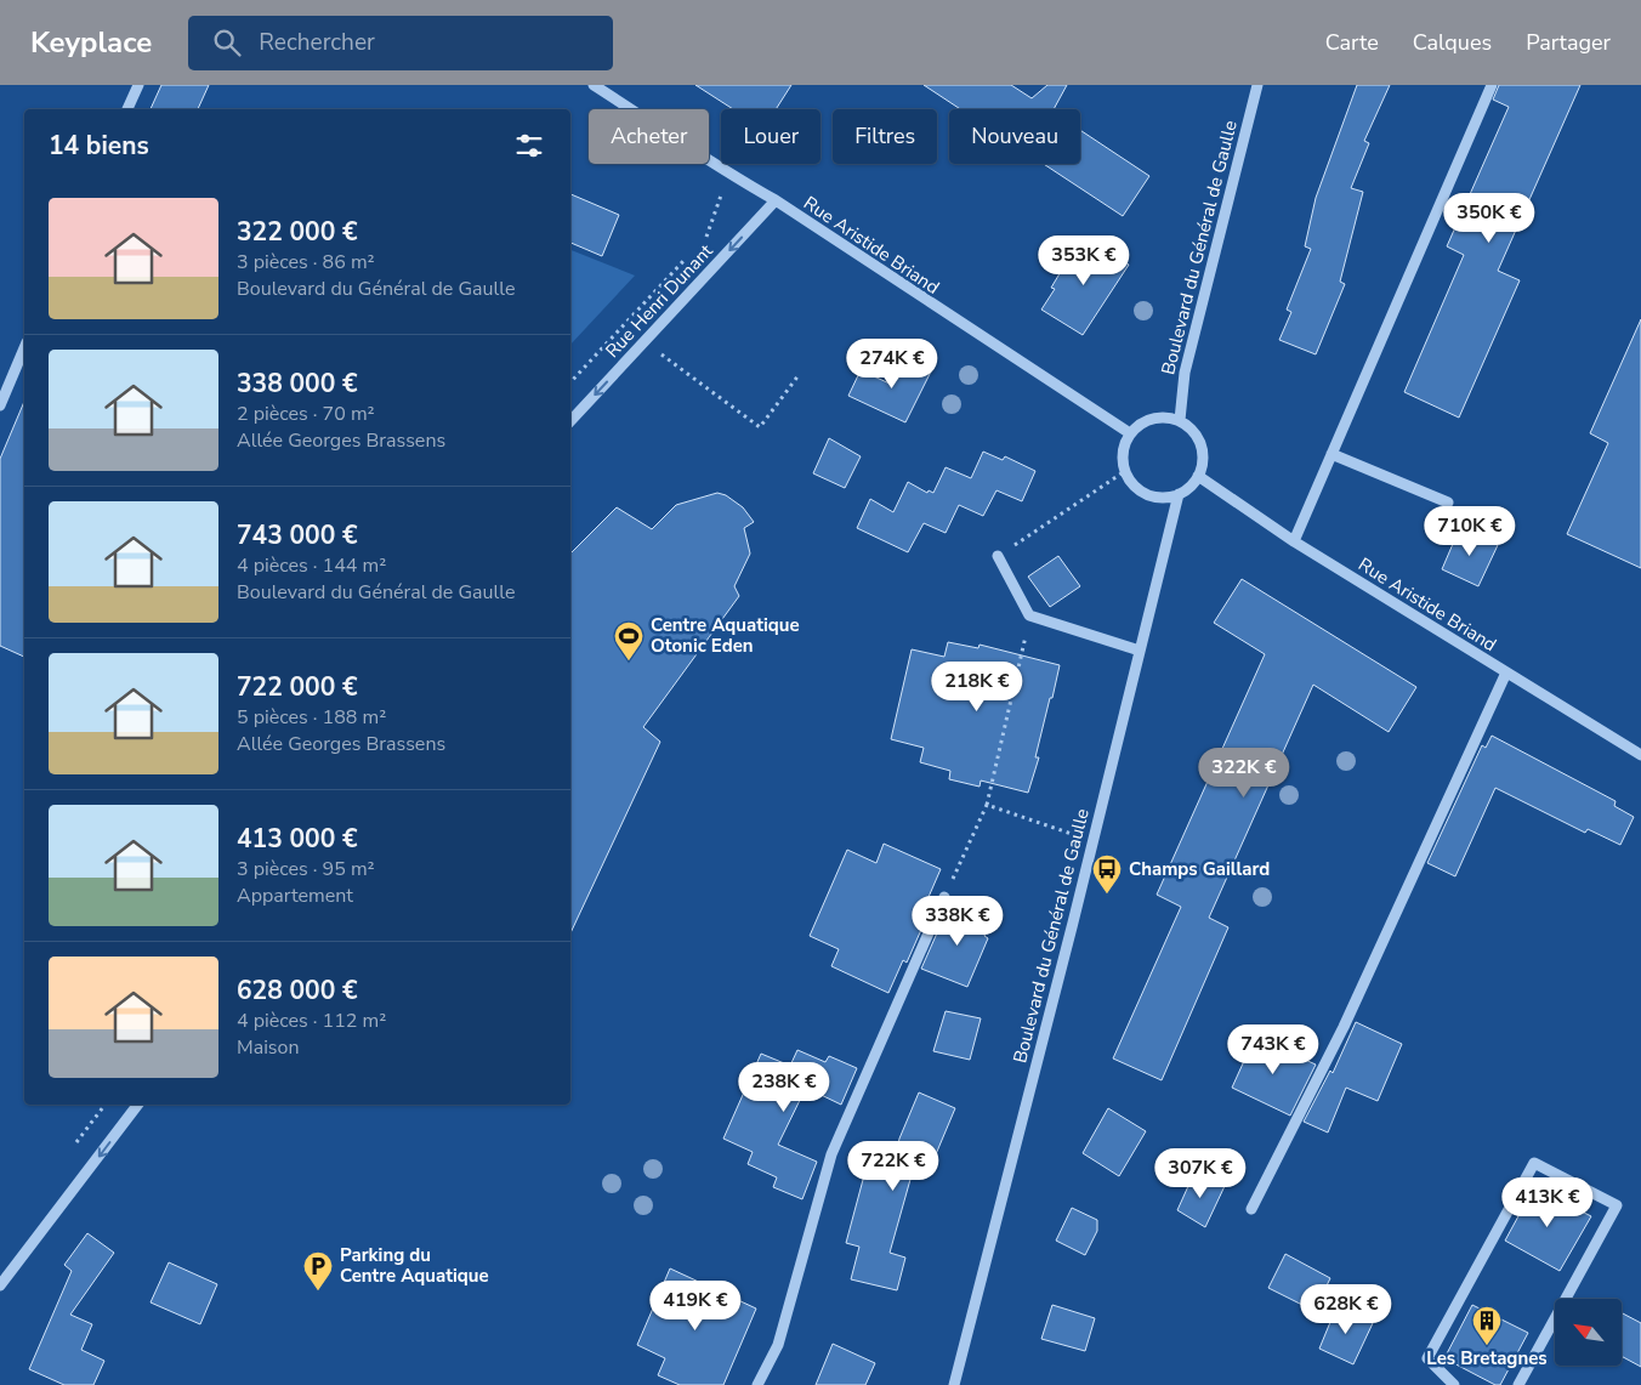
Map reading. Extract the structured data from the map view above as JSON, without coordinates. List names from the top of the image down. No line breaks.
{"streets":{"street":["Rue Aristide Briand","Boulevard du Général de Gaulle","Rue Henri Dunant"]},"crossings":[["Rue Aristide Briand","Boulevard du Général de Gaulle"],["Rue Aristide Briand","Rue Henri Dunant"]],"one_way":["Rue Henri Dunant"],"places":{"sports":["Centre Aquatique Otonic Eden"],"bus stop":["Champs Gaillard"],"parking":["Parking du Centre Aquatique"],"building":["Les Bretagnes"]},"north":"top left","page":{"header":"Keyplace","search":"Rechercher","nav":["Carte","Calques","Partager"],"chip":["Acheter","Louer","Filtres","Nouveau"],"heading":"14 biens","list":[{"name":"322 000 €","note":"3 pièces · 86 m² · Boulevard du Général de Gaulle"},{"name":"338 000 €","note":"2 pièces · 70 m² · Allée Georges Brassens"},{"name":"743 000 €","note":"4 pièces · 144 m² · Boulevard du Général de Gaulle"},{"name":"722 000 €","note":"5 pièces · 188 m² · Allée Georges Brassens"},{"name":"413 000 €","note":"3 pièces · 95 m² · Appartement"},{"name":"628 000 €","note":"4 pièces · 112 m² · Maison"}],"price":["350K €","353K €","274K €","710K €","218K €","322K €","338K €","743K €","238K €","722K €","307K €","413K €","419K €","628K €"]}}
